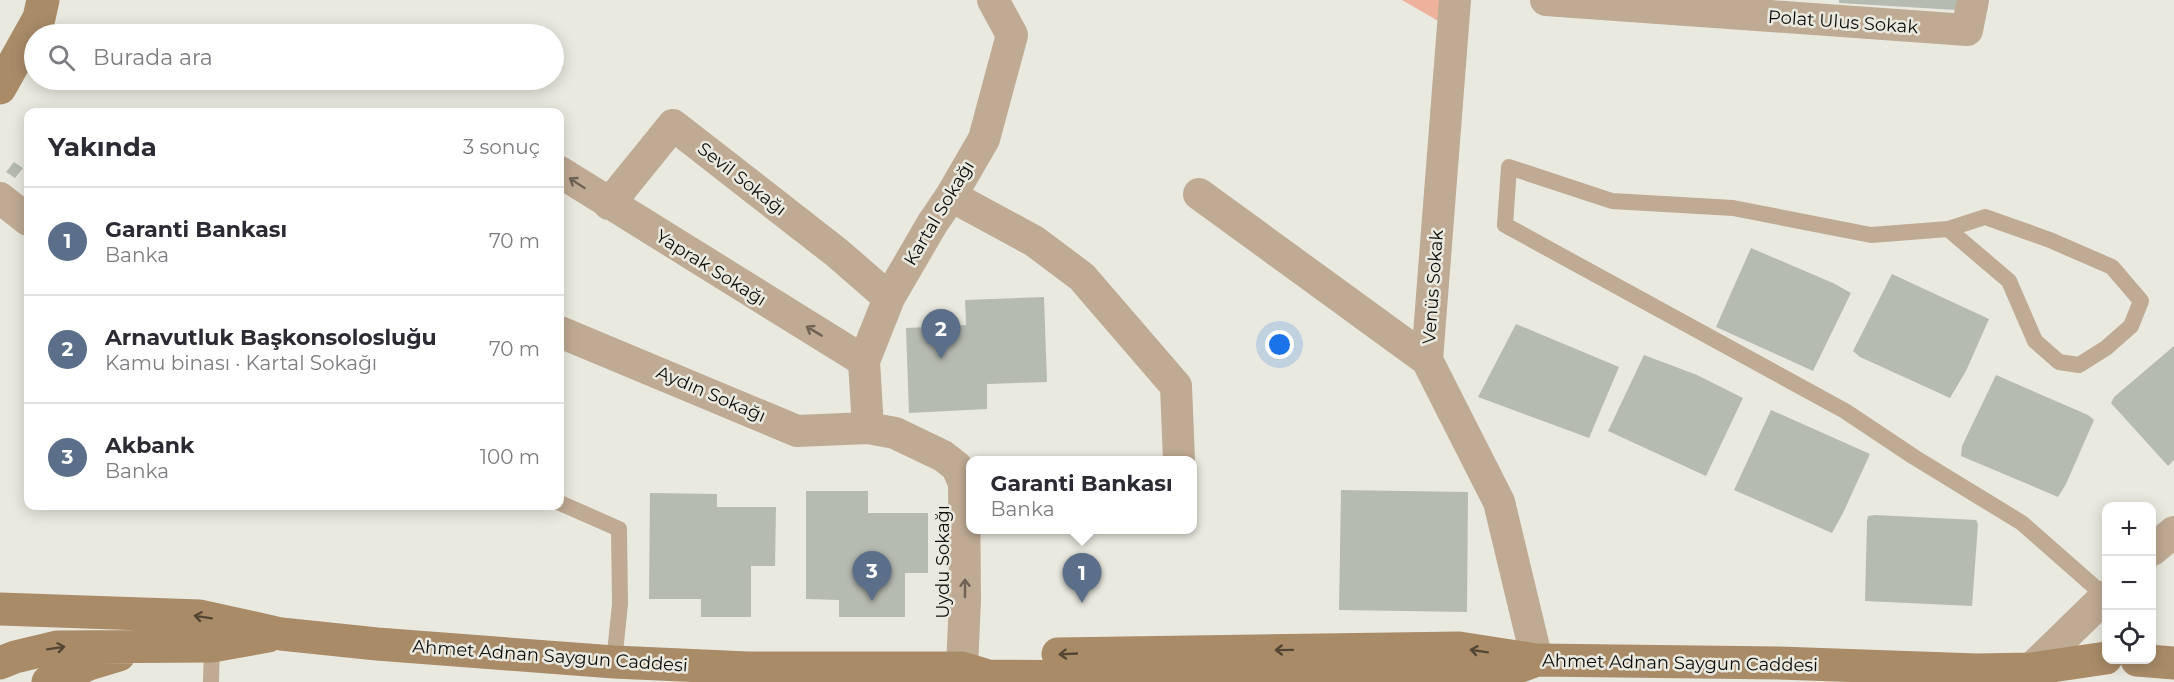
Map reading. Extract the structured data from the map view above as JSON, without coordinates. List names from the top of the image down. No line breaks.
{"streets":{"main road":["Ahmet Adnan Saygun Caddesi"],"street":["Polat Ulus Sokak","Sevil Sokağı","Kartal Sokağı","Yaprak Sokağı","Venüs Sokak","Aydın Sokağı","Uydu Sokağı"]},"crossings":[["Sevil Sokağı","Kartal Sokağı"],["Sevil Sokağı","Yaprak Sokağı"],["Kartal Sokağı","Yaprak Sokağı"],["Kartal Sokağı","Aydın Sokağı"],["Kartal Sokağı","Uydu Sokağı"],["Venüs Sokak","Ahmet Adnan Saygun Caddesi"],["Aydın Sokağı","Uydu Sokağı"],["Uydu Sokağı","Ahmet Adnan Saygun Caddesi"]],"one_way":["Yaprak Sokağı"],"page":{"search":"Burada ara","heading":["Yakında","3 sonuç"],"list":[{"mark":"1","name":"Garanti Bankası","note":"Banka","value":"70 m"},{"mark":"2","name":"Arnavutluk Başkonsolosluğu","note":"Kamu binası · Kartal Sokağı","value":"70 m"},{"mark":"3","name":"Akbank","note":"Banka","value":"100 m"}],"pins":["2","3","1"],"popup":["Garanti Bankası","Banka"],"map_buttons":["+","−"]}}
